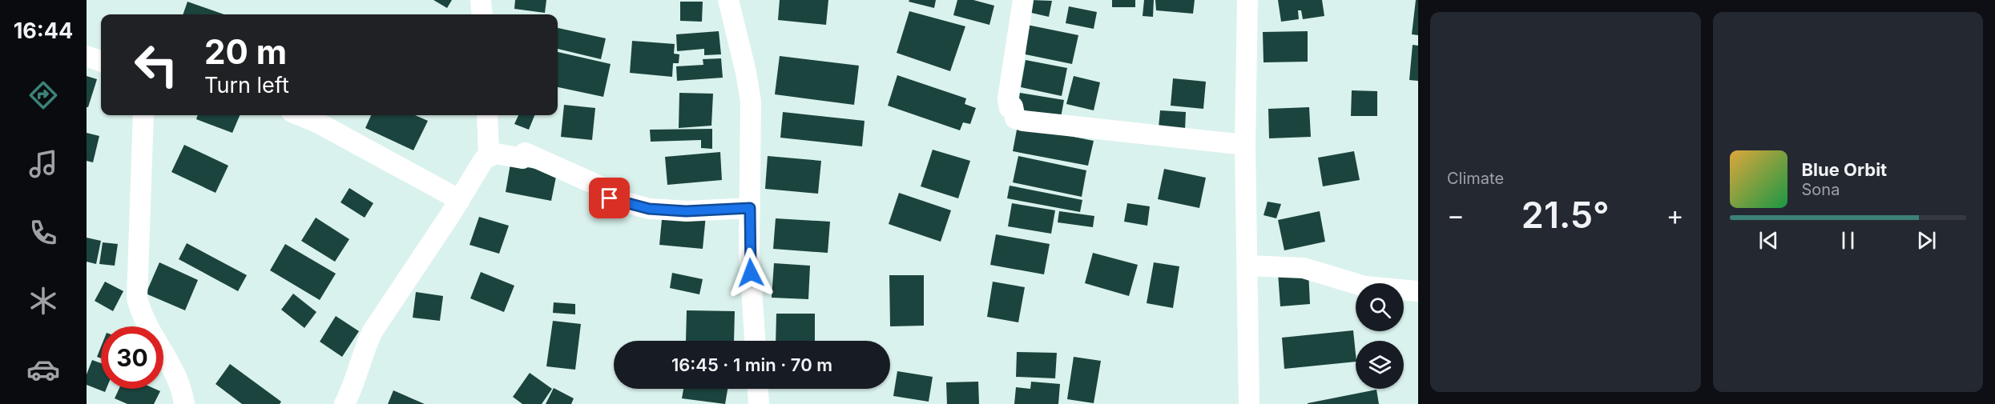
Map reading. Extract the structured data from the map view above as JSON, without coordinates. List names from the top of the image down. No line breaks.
{"page":{"tabs":"16:44","tile":"Climate","turn":["20 m","Turn left"],"song":["Blue Orbit","Sona"],"heat":["−","21.5°","+"],"limit":"30","trip":"16:45 · 1 min · 70 m"}}
